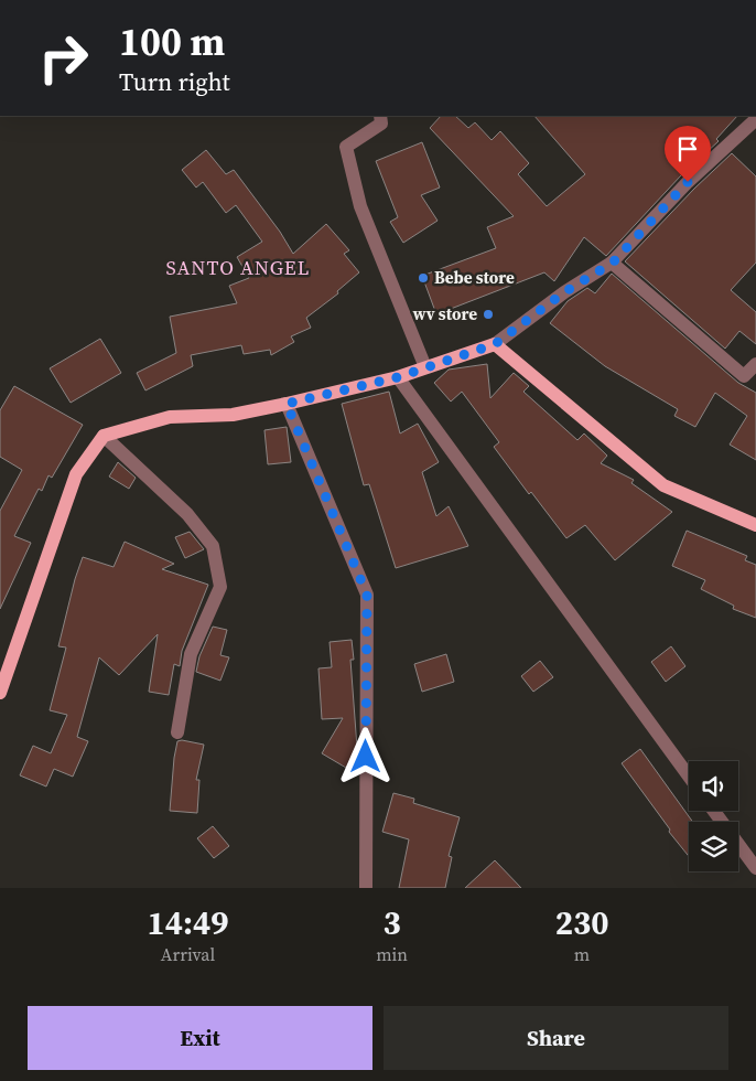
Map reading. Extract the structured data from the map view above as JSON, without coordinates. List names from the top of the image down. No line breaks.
{"districts":["SANTO ANGEL"],"places":["Bebe store","wv store"],"page":{"turn":["100 m","Turn right"],"eta":["14:49","Arrival","3","min","230","m"],"buttons":["Exit","Share"]}}
